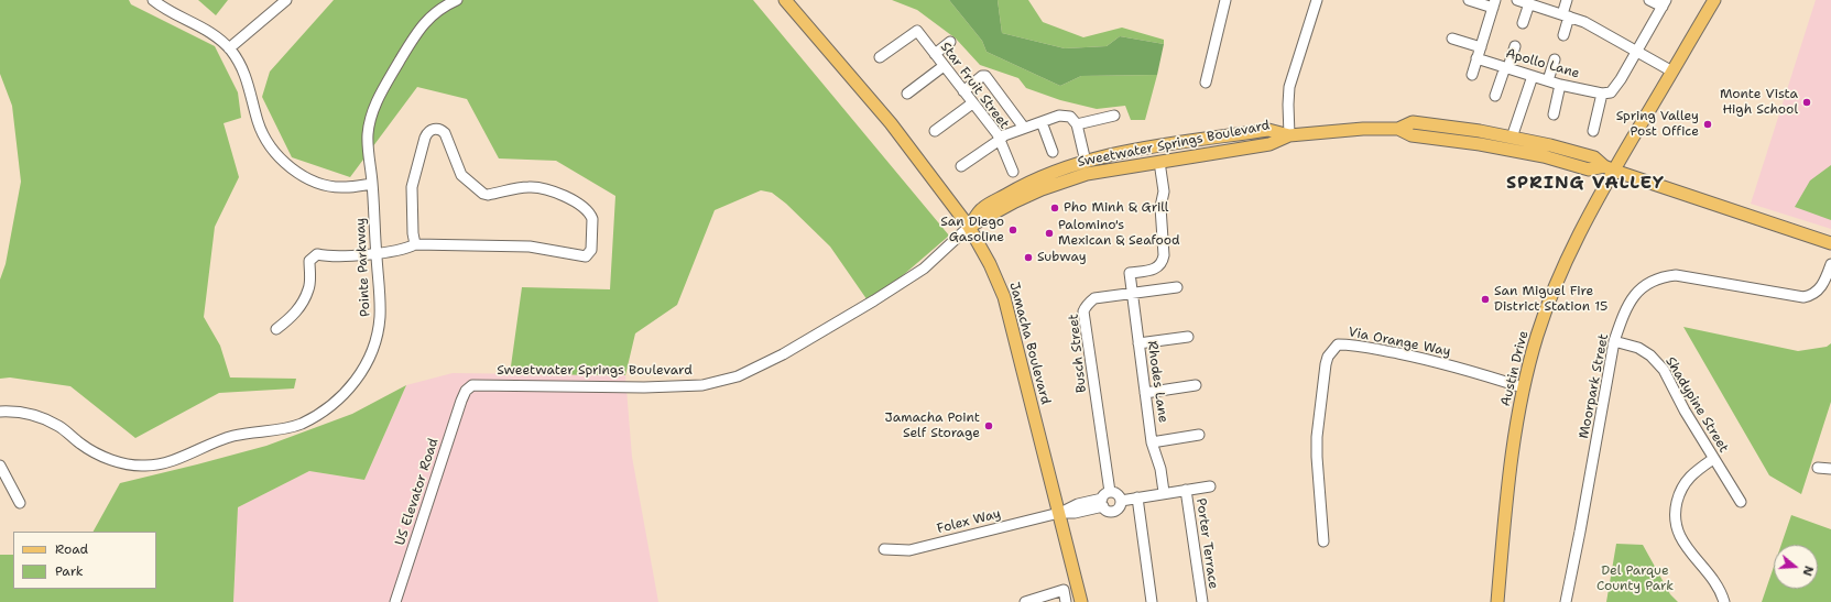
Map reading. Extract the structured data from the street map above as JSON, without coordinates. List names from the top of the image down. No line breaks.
{"streets":{"main road":["Sweetwater Springs Boulevard","Jamacha Boulevard","Austin Drive"],"street":["Apollo Lane","Star Fruit Street","Pointe Parkway","Via Orange Way","Busch Street","Rhodes Lane","Moorpark Street","Shadypine Street","US Elevator Road","Folex Way","Porter Terrace"]},"crossings":[["Sweetwater Springs Boulevard","Jamacha Boulevard"],["Sweetwater Springs Boulevard","Austin Drive"],["Sweetwater Springs Boulevard","Rhodes Lane"],["Sweetwater Springs Boulevard","US Elevator Road"],["Via Orange Way","Austin Drive"],["Jamacha Boulevard","Folex Way"],["Busch Street","Rhodes Lane"],["Busch Street","Folex Way"],["Moorpark Street","Shadypine Street"]],"districts":["SPRING VALLEY"],"parks":["Del Parque County Park"],"places":["Monte Vista High School","Spring Valley Post Office","Pho Minh & Grill","San Diego Gasoline","Palomino's Mexican & Seafood","Subway","San Miguel Fire District Station 15","Jamacha Point Self Storage"],"legend":["Road","Park"],"north":"right"}
